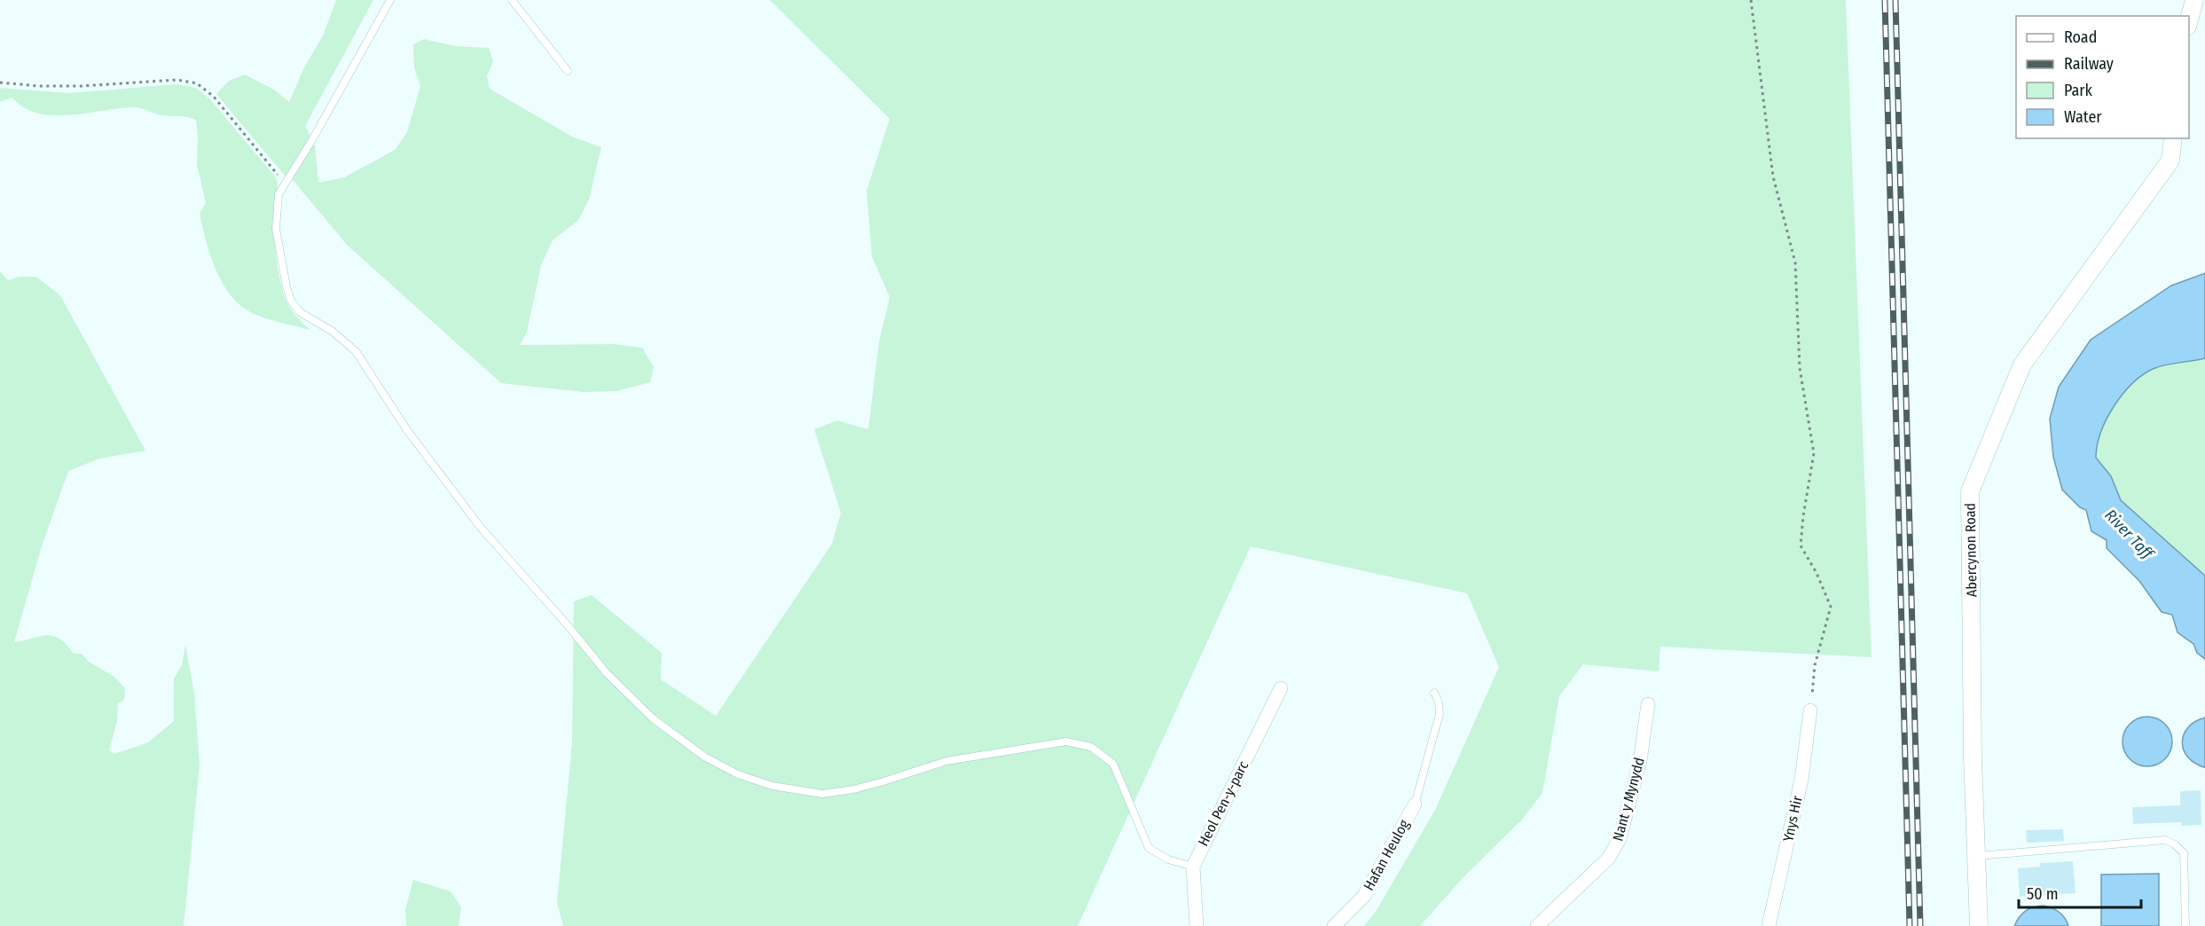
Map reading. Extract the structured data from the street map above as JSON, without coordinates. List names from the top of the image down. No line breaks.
{"streets":{"street":["Abercynon Road","Nant y Mynydd","Heol Pen-y-parc","Ynys Hir","Hafan Heulog"]},"water":["River Taff"],"legend":["Road","Railway","Park","Water"],"scale_bar":"50 m"}
